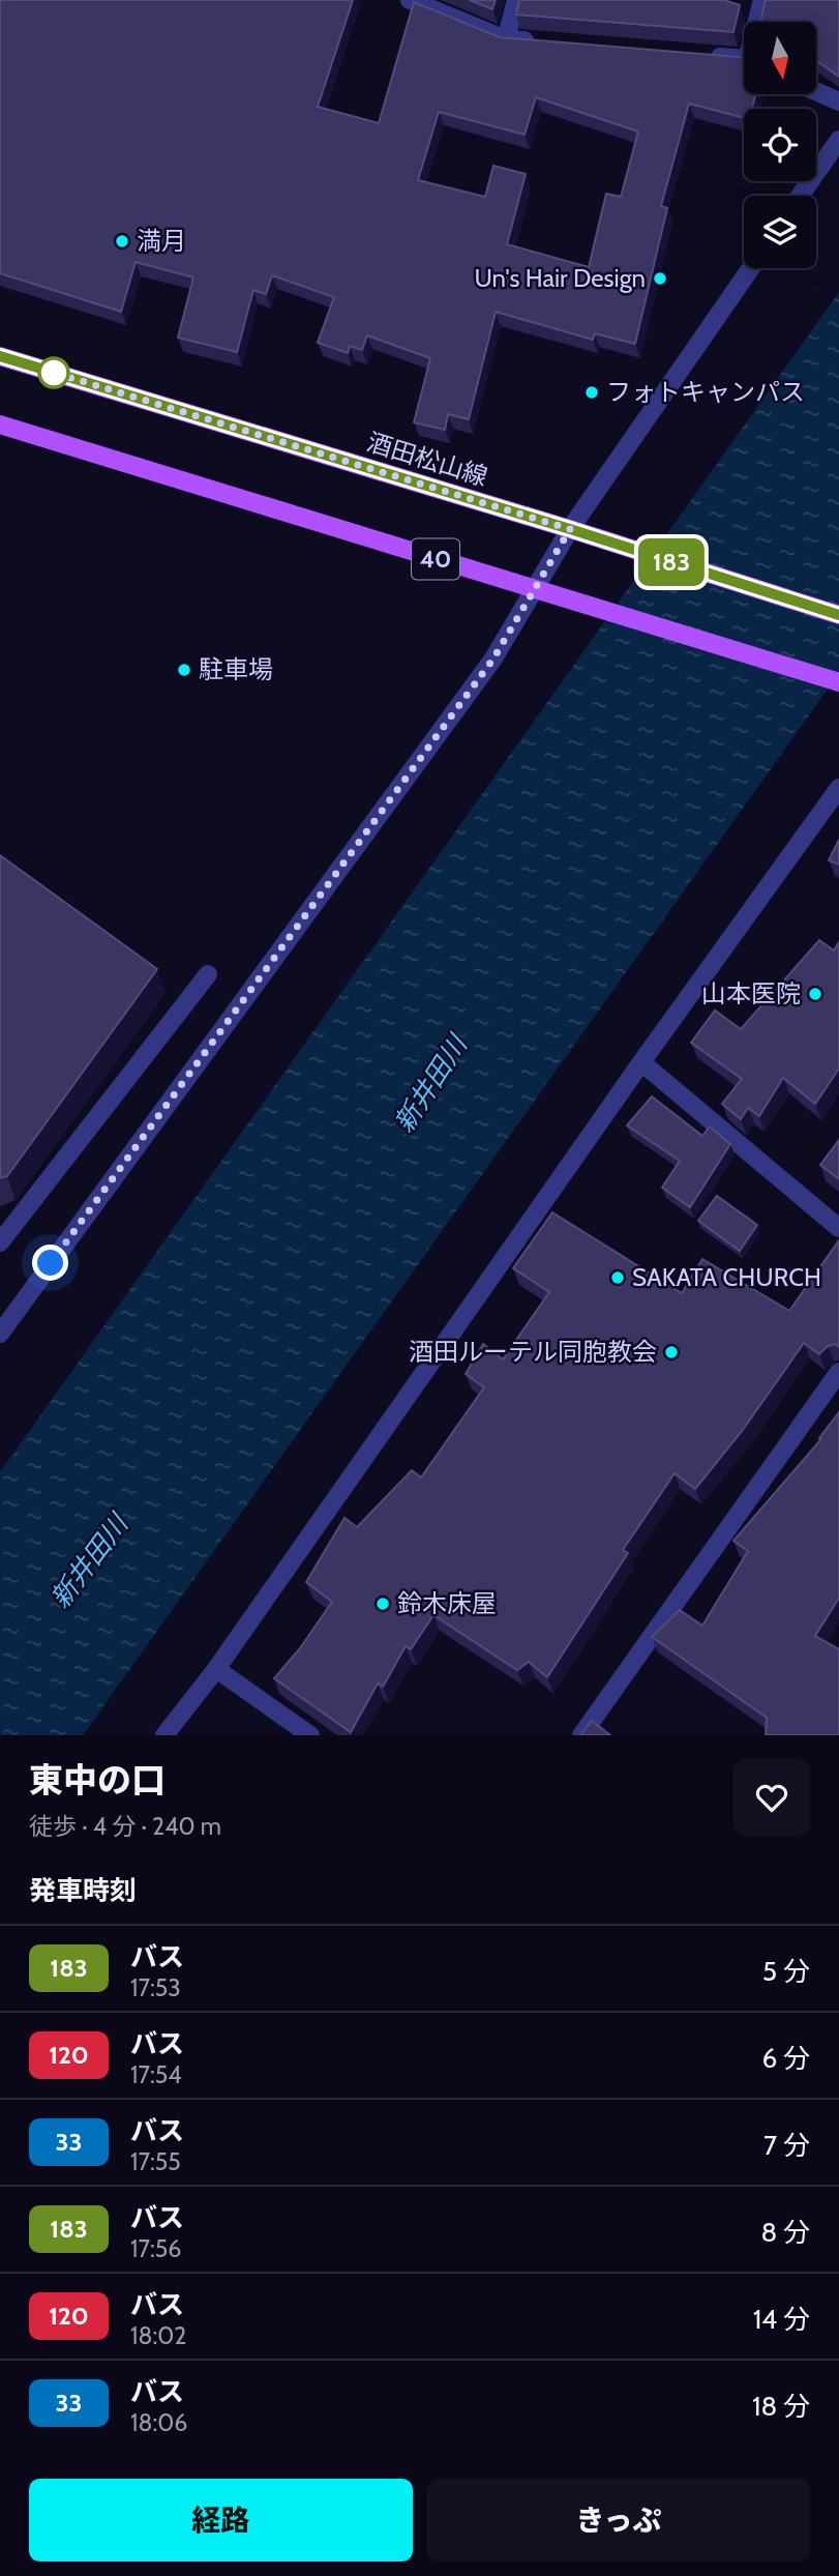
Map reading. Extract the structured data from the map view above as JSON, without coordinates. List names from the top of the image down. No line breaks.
{"streets":{"main road":["酒田松山線","40"]},"water":["新井田川"],"places":["満月","Un's Hair Design","フォトキャンパス","駐車場","山本医院","SAKATA CHURCH","酒田ルーテル同胞教会","鈴木床屋"],"lines":["bus line 183"],"north":"bottom","page":{"on_map":"183","heading":[["東中の口","徒歩 · 4 分 · 240 m"],"発車時刻"],"list":[{"mark":"183","name":"バス","note":"17:53","value":"5 分"},{"mark":"120","name":"バス","note":"17:54","value":"6 分"},{"mark":"33","name":"バス","note":"17:55","value":"7 分"},{"mark":"183","name":"バス","note":"17:56","value":"8 分"},{"mark":"120","name":"バス","note":"18:02","value":"14 分"},{"mark":"33","name":"バス","note":"18:06","value":"18 分"}],"buttons":["経路","きっぷ"]}}
